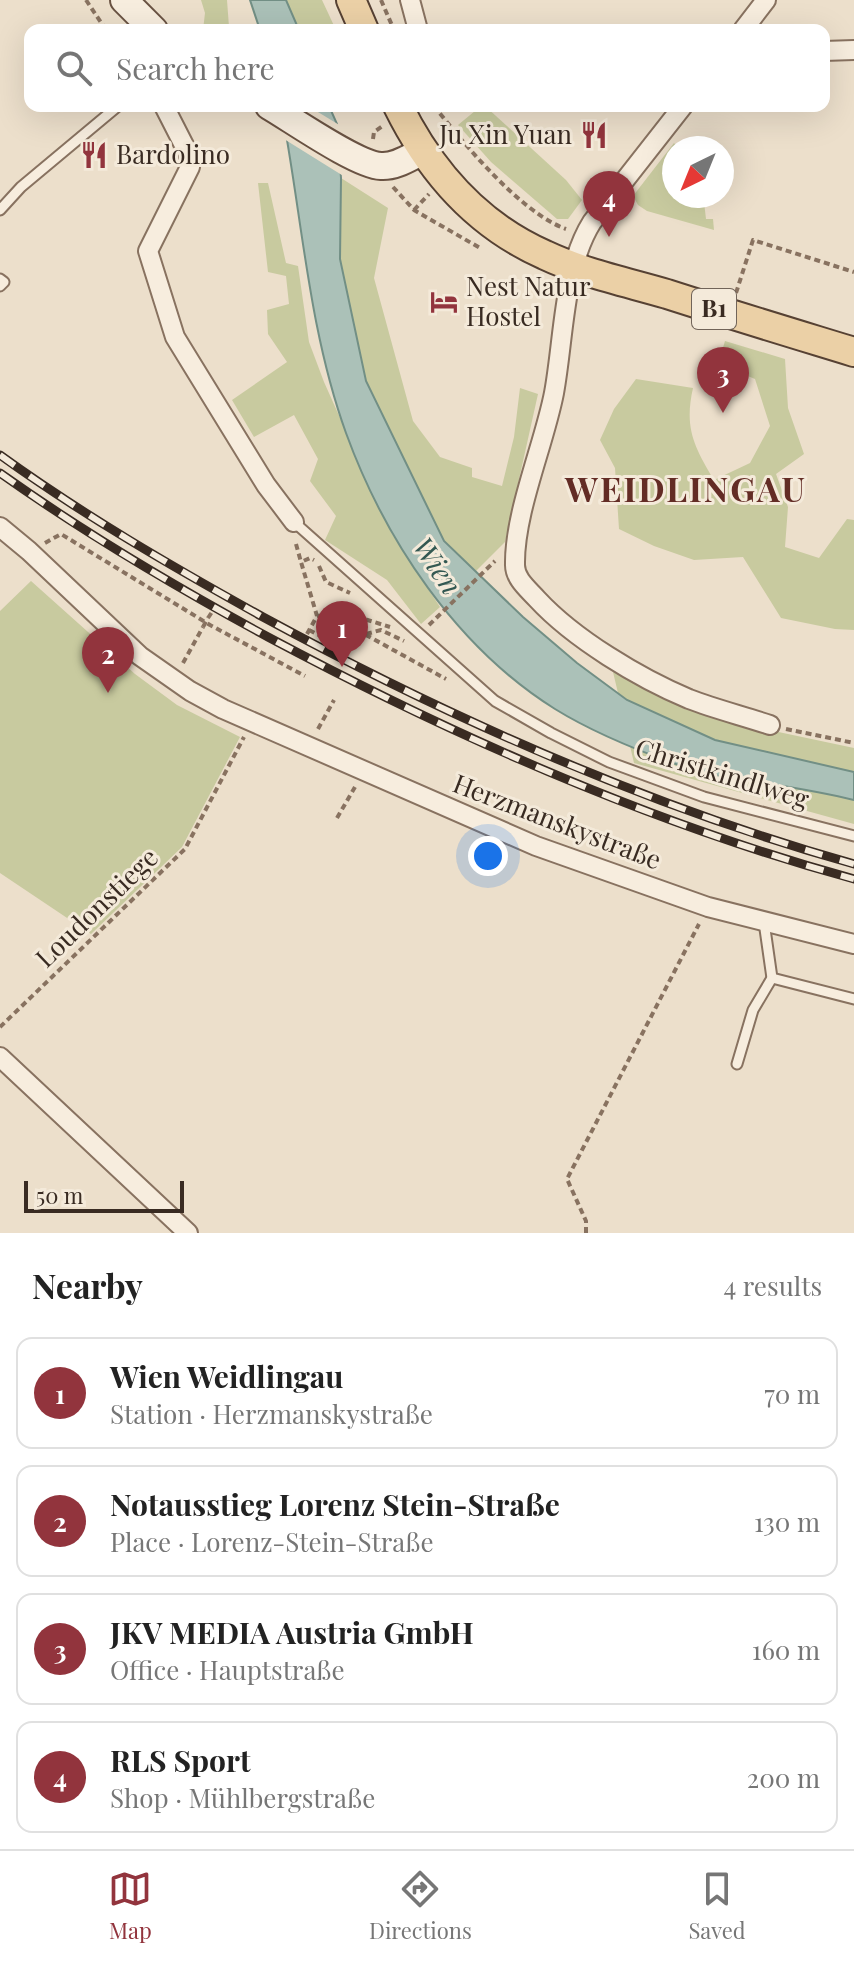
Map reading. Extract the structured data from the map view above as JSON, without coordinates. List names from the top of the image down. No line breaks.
{"streets":{"main road":["B1"],"street":["Herzmanskystraße"],"lane":["Christkindlweg"],"path":["Loudonstiege"]},"crossings":[["Herzmanskystraße","Loudonstiege"]],"districts":["WEIDLINGAU"],"water":["Wien"],"places":{"restaurant":["Ju Xin Yuan","Bardolino"],"hotel":["Nest Natur Hostel"]},"scale_bar":"50 m","north":"bottom left","page":{"search":"Search here","pins":["4","3","1","2"],"scale":"50 m","heading":["Nearby","4 results"],"list":[{"mark":"1","name":"Wien Weidlingau","note":"Station · Herzmanskystraße","value":"70 m"},{"mark":"2","name":"Notausstieg Lorenz Stein-Straße","note":"Place · Lorenz-Stein-Straße","value":"130 m"},{"mark":"3","name":"JKV MEDIA Austria GmbH","note":"Office · Hauptstraße","value":"160 m"},{"mark":"4","name":"RLS Sport","note":"Shop · Mühlbergstraße","value":"200 m"}],"nav":["Map","Directions","Saved"]}}
